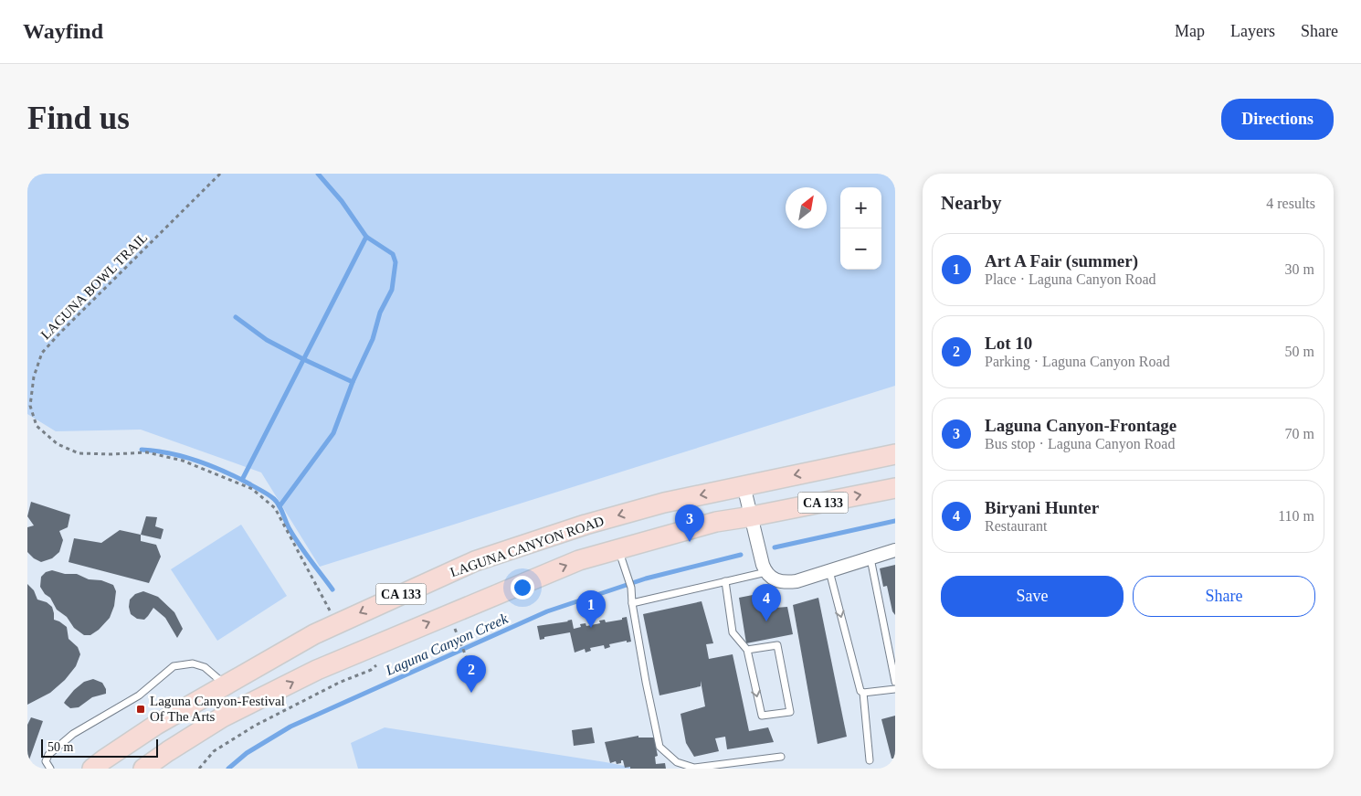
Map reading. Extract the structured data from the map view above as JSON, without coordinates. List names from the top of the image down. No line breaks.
{"streets":{"main road":["CA 133","LAGUNA CANYON ROAD"],"path":["LAGUNA BOWL TRAIL"]},"crossings":[["LAGUNA BOWL TRAIL","LAGUNA CANYON ROAD"]],"water":["Laguna Canyon Creek"],"places":{"transit":["Laguna Canyon-Festival Of The Arts"]},"scale_bar":"50 m","north":"top right","page":{"header":"Wayfind","nav":["Map","Layers","Share"],"buttons":["Directions",["Save","Share"]],"title":"Find us","heading":["Nearby","4 results"],"map_buttons":["+","−"],"list":[{"mark":"1","name":"Art A Fair (summer)","note":"Place · Laguna Canyon Road","value":"30 m"},{"mark":"2","name":"Lot 10","note":"Parking · Laguna Canyon Road","value":"50 m"},{"mark":"3","name":"Laguna Canyon-Frontage","note":"Bus stop · Laguna Canyon Road","value":"70 m"},{"mark":"4","name":"Biryani Hunter","note":"Restaurant","value":"110 m"}],"pins":["3","4","1","2"],"scale":"50 m"}}
